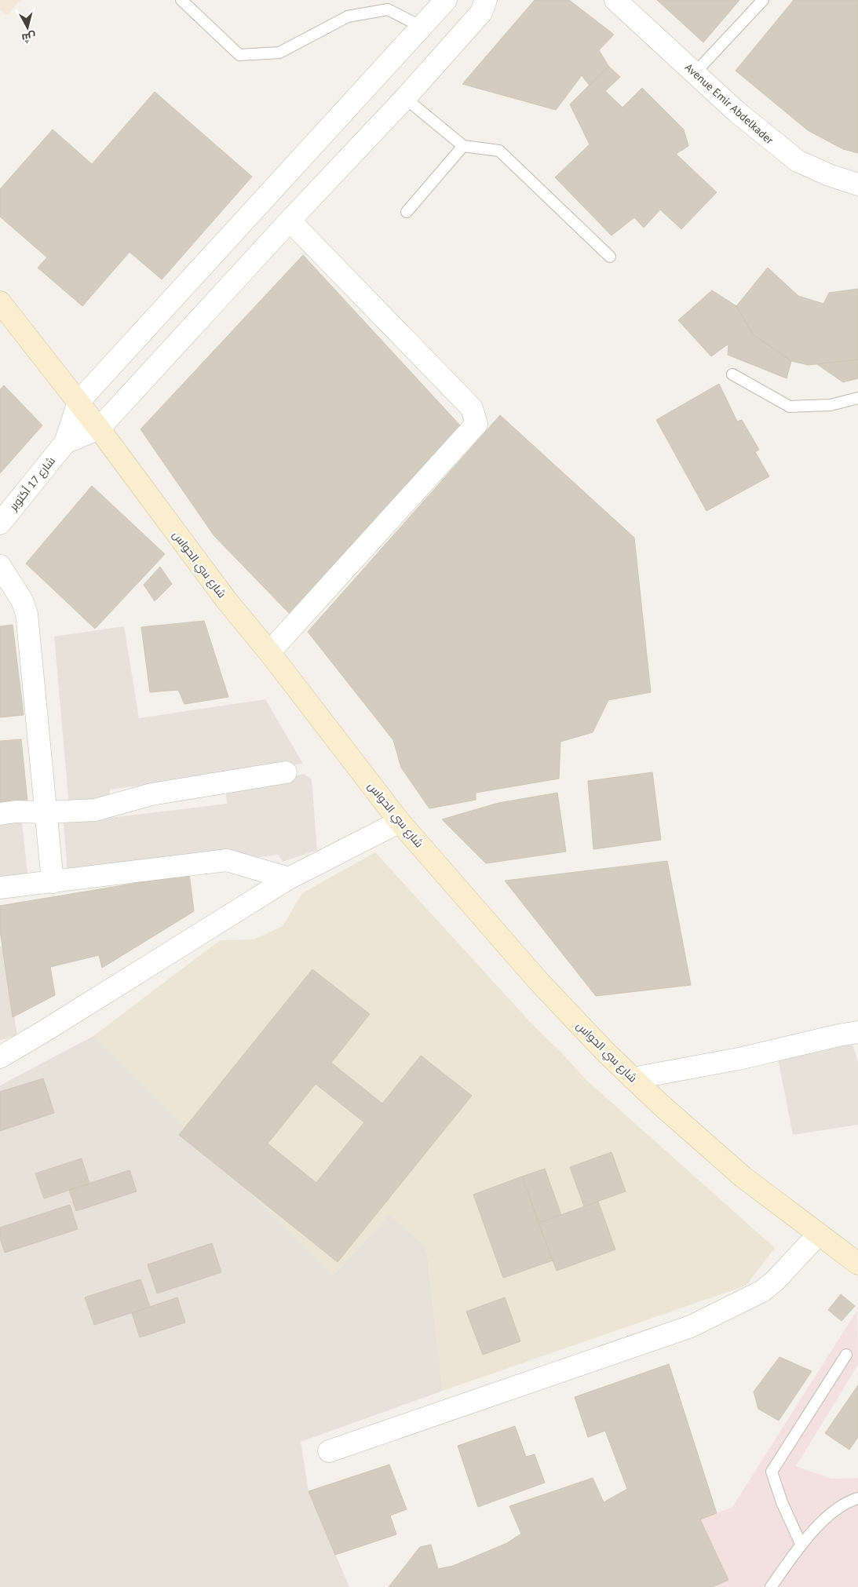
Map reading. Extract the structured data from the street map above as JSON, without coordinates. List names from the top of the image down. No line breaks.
{"streets":{"street":["Avenue Emir Abdelkader","شارع 17 أكتوبر","شارع سي الحواس"]},"north":"bottom"}
